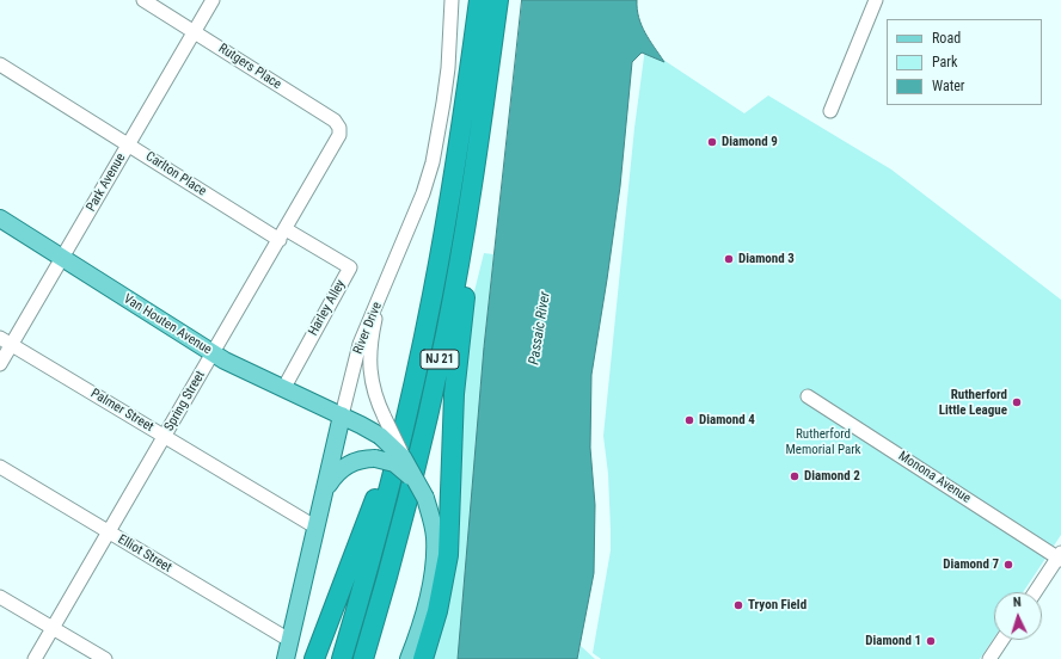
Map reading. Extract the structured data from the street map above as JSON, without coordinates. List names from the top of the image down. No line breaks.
{"streets":{"highway":["NJ 21"],"main road":["Van Houten Avenue","River Drive"],"street":["Rutgers Place","Carlton Place","Park Avenue","Harley Alley","Spring Street","Palmer Street","Monona Avenue","Elliot Street"]},"crossings":[["Rutgers Place","Park Avenue"],["Rutgers Place","Spring Street"],["Carlton Place","Park Avenue"],["Carlton Place","Harley Alley"],["Carlton Place","Spring Street"],["Park Avenue","Van Houten Avenue"],["Park Avenue","Palmer Street"],["Harley Alley","Van Houten Avenue"],["Harley Alley","Spring Street"],["Van Houten Avenue","River Drive"],["Van Houten Avenue","Spring Street"],["River Drive","Palmer Street"],["River Drive","Elliot Street"],["Spring Street","Palmer Street"],["Spring Street","Elliot Street"]],"water":["Passaic River"],"parks":["Rutherford Memorial Park"],"places":["Diamond 9","Diamond 3","Rutherford Little League","Diamond 4","Diamond 2","Diamond 7","Tryon Field","Diamond 1"],"legend":["Road","Park","Water"],"north":"top"}
